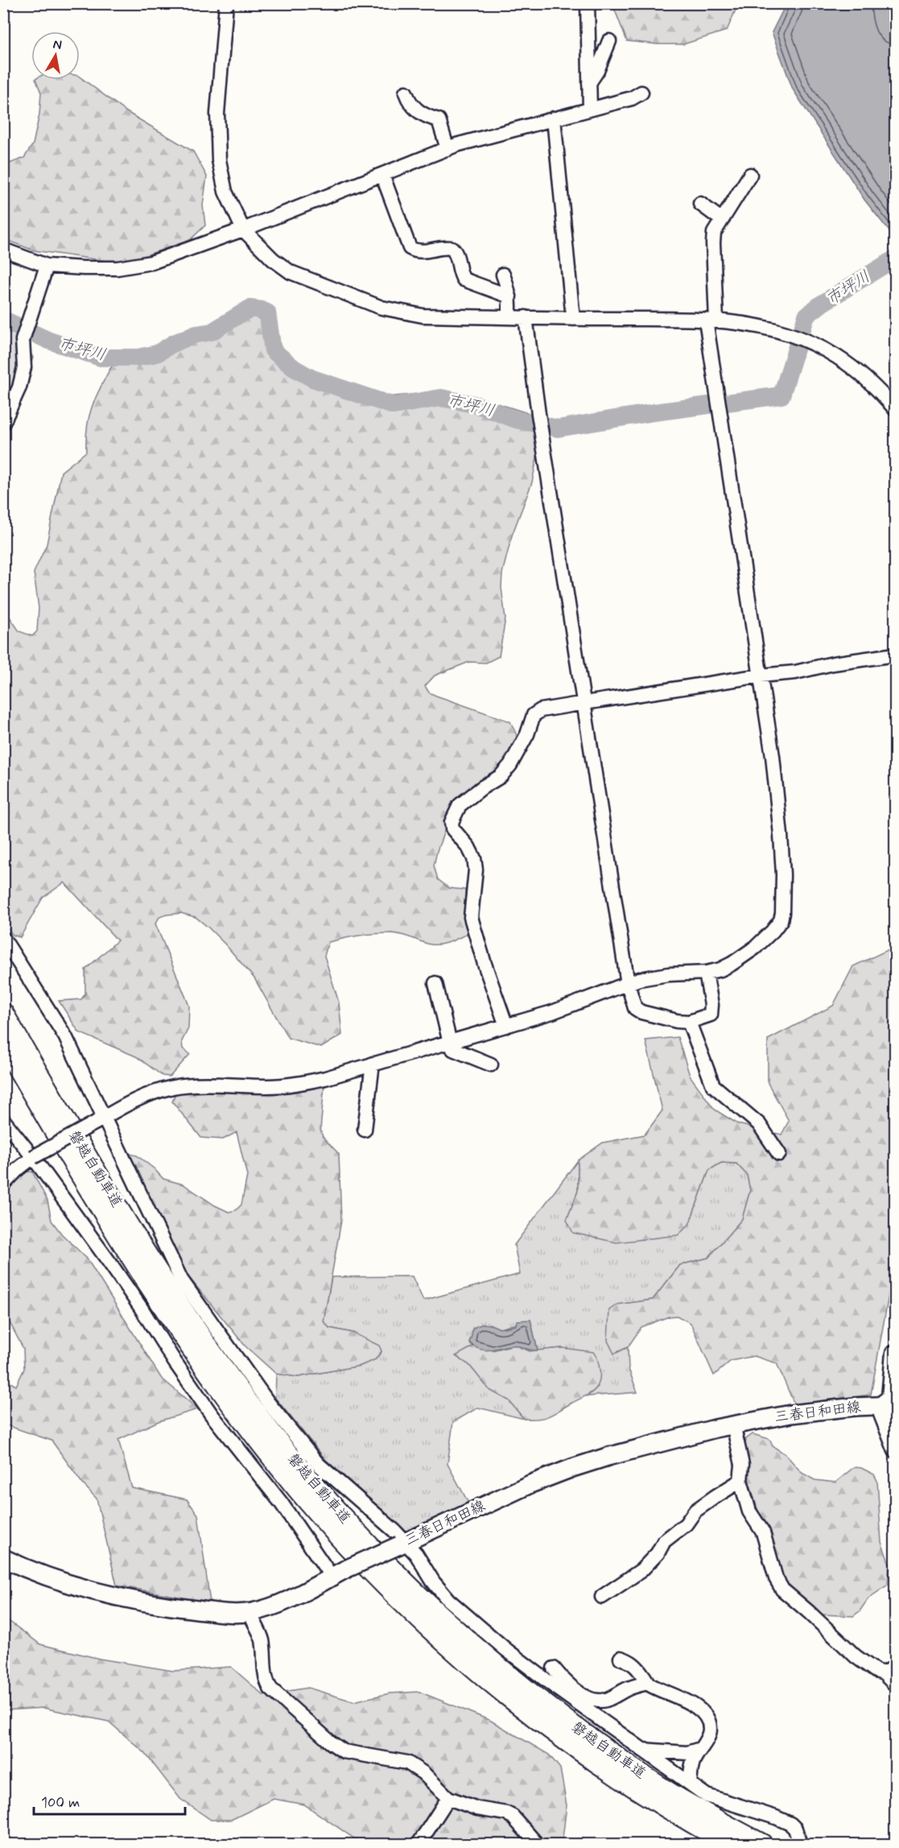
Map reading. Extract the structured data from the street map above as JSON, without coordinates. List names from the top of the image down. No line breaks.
{"streets":{"highway":["磐越自動車道"],"main road":["三春日和田線"]},"water":["市坪川"],"scale_bar":"100 m","north":"top"}
